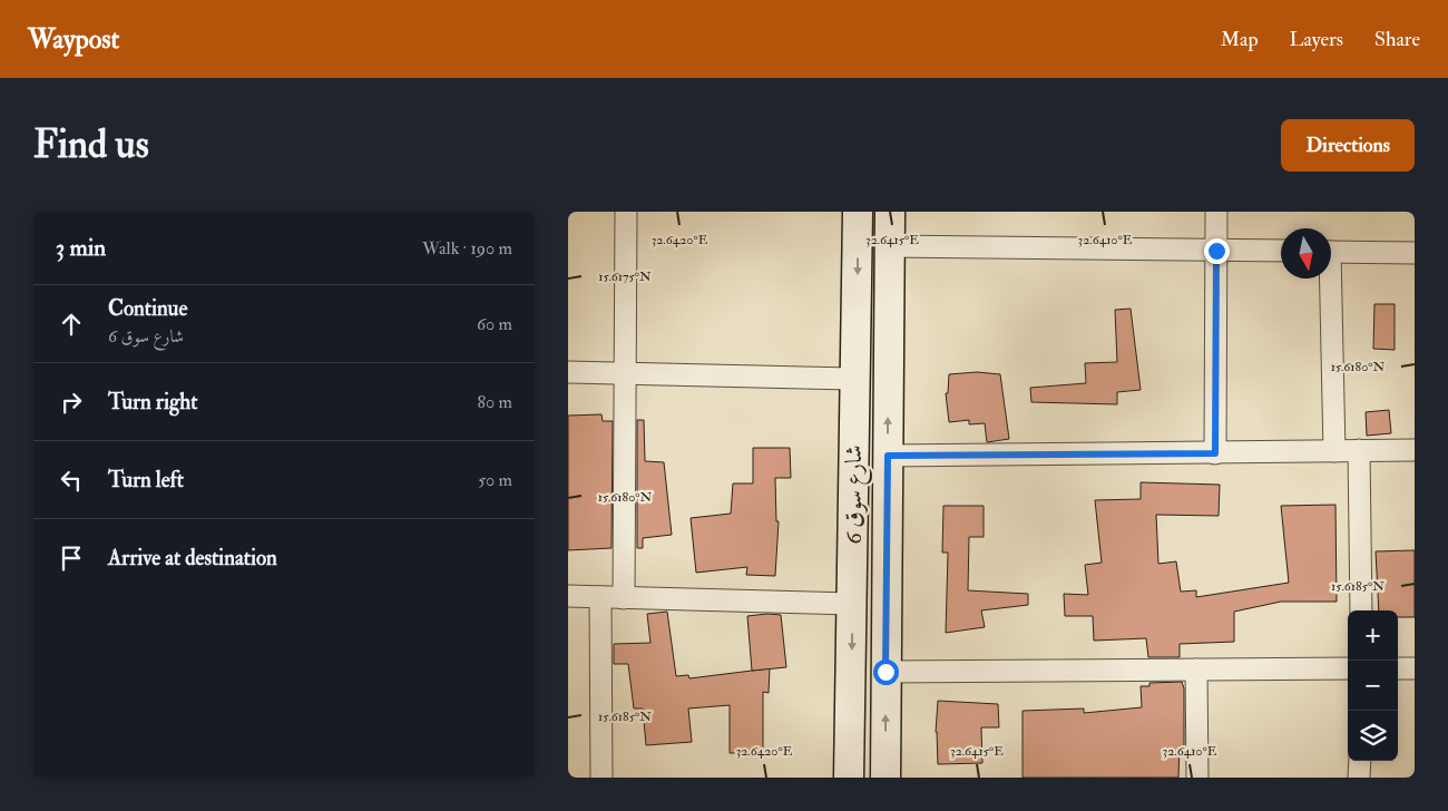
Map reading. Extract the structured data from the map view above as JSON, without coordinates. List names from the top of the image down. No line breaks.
{"streets":{"street":["شارع سوق 6"]},"north":"bottom","page":{"header":"Waypost","nav":["Map","Layers","Share"],"buttons":"Directions","title":"Find us","heading":["3 min","Walk · 190 m"],"list":[["Continue","شارع سوق 6","60 m"],["Turn right","80 m"],["Turn left","50 m"],"Arrive at destination"],"map_buttons":["+","−"]},"coordinates":["32.6420°E","32.6415°E","32.6410°E","15.6175°N","15.6180°N","15.6185°N"]}
